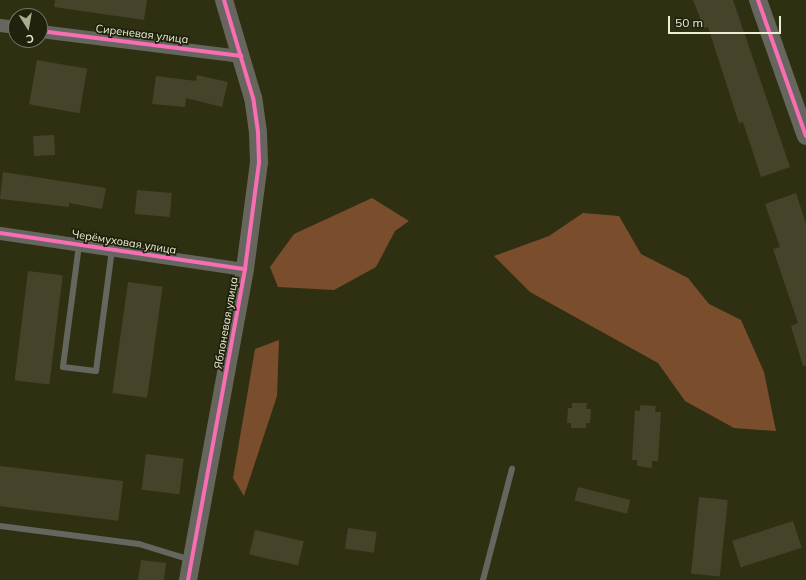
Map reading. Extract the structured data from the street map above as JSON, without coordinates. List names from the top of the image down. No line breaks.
{"streets":{"street":["Сиреневая улица","Черёмуховая улица","Яблоневая улица"]},"crossings":[["Сиреневая улица","Яблоневая улица"],["Черёмуховая улица","Яблоневая улица"]],"scale_bar":"50 m","north":"bottom"}
